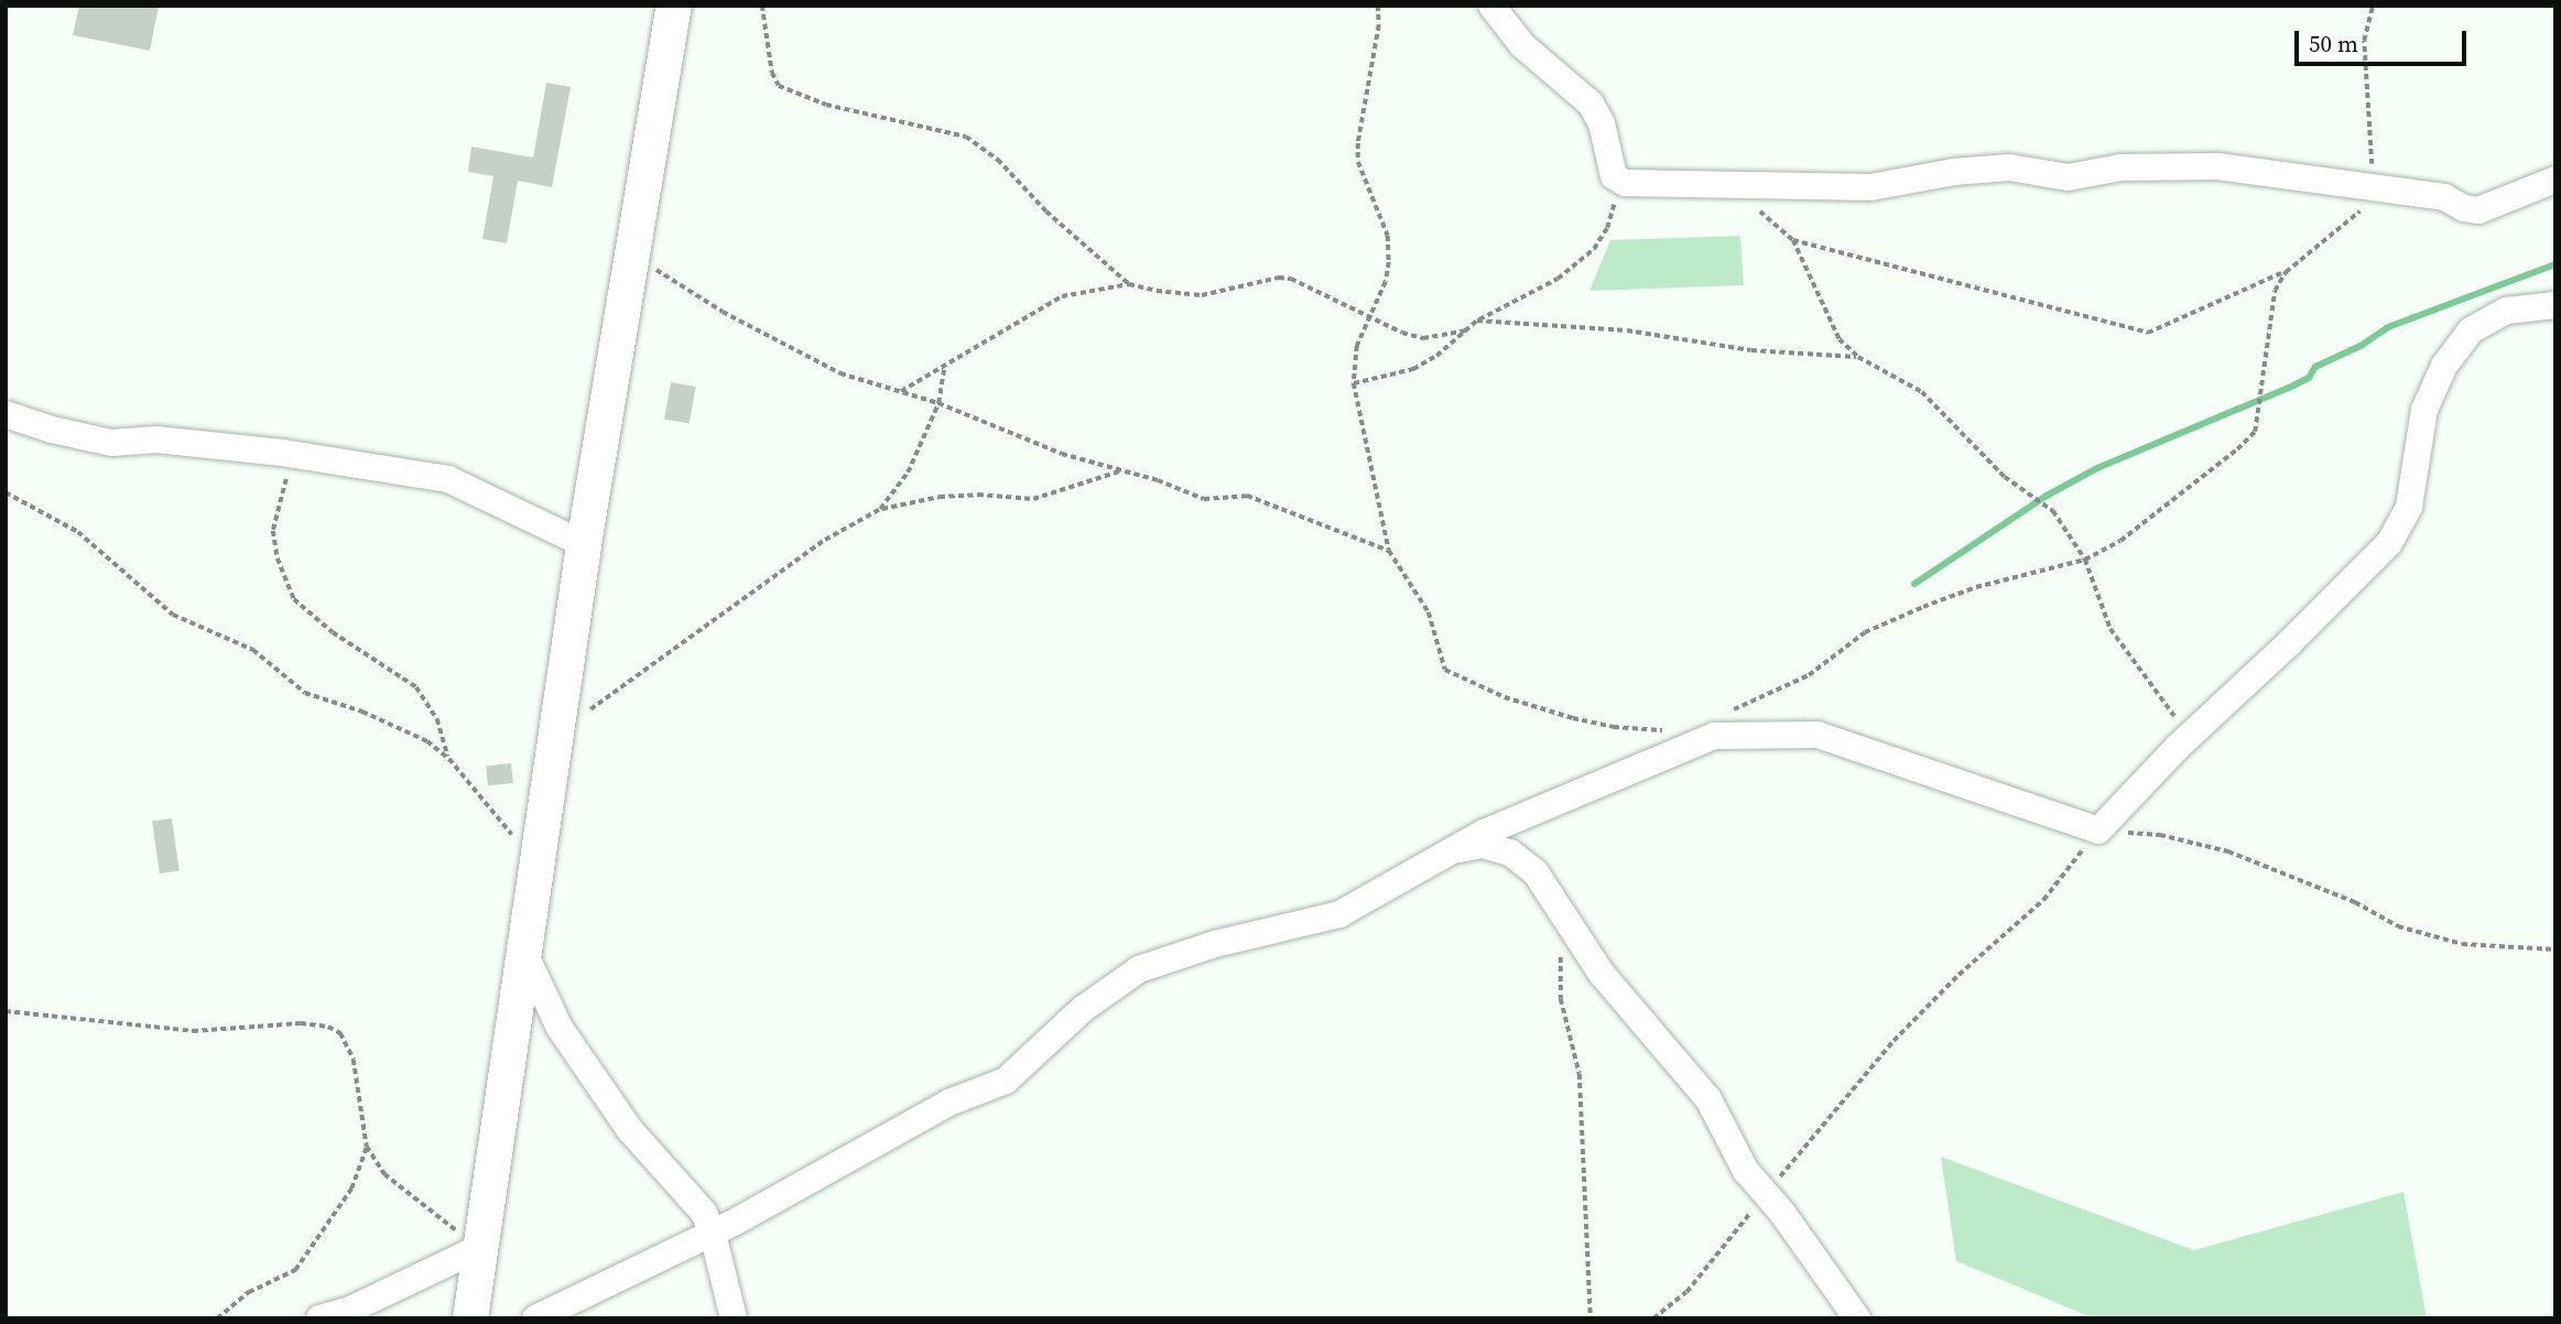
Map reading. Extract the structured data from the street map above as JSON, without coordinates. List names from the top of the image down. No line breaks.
{"scale_bar":"50 m"}
